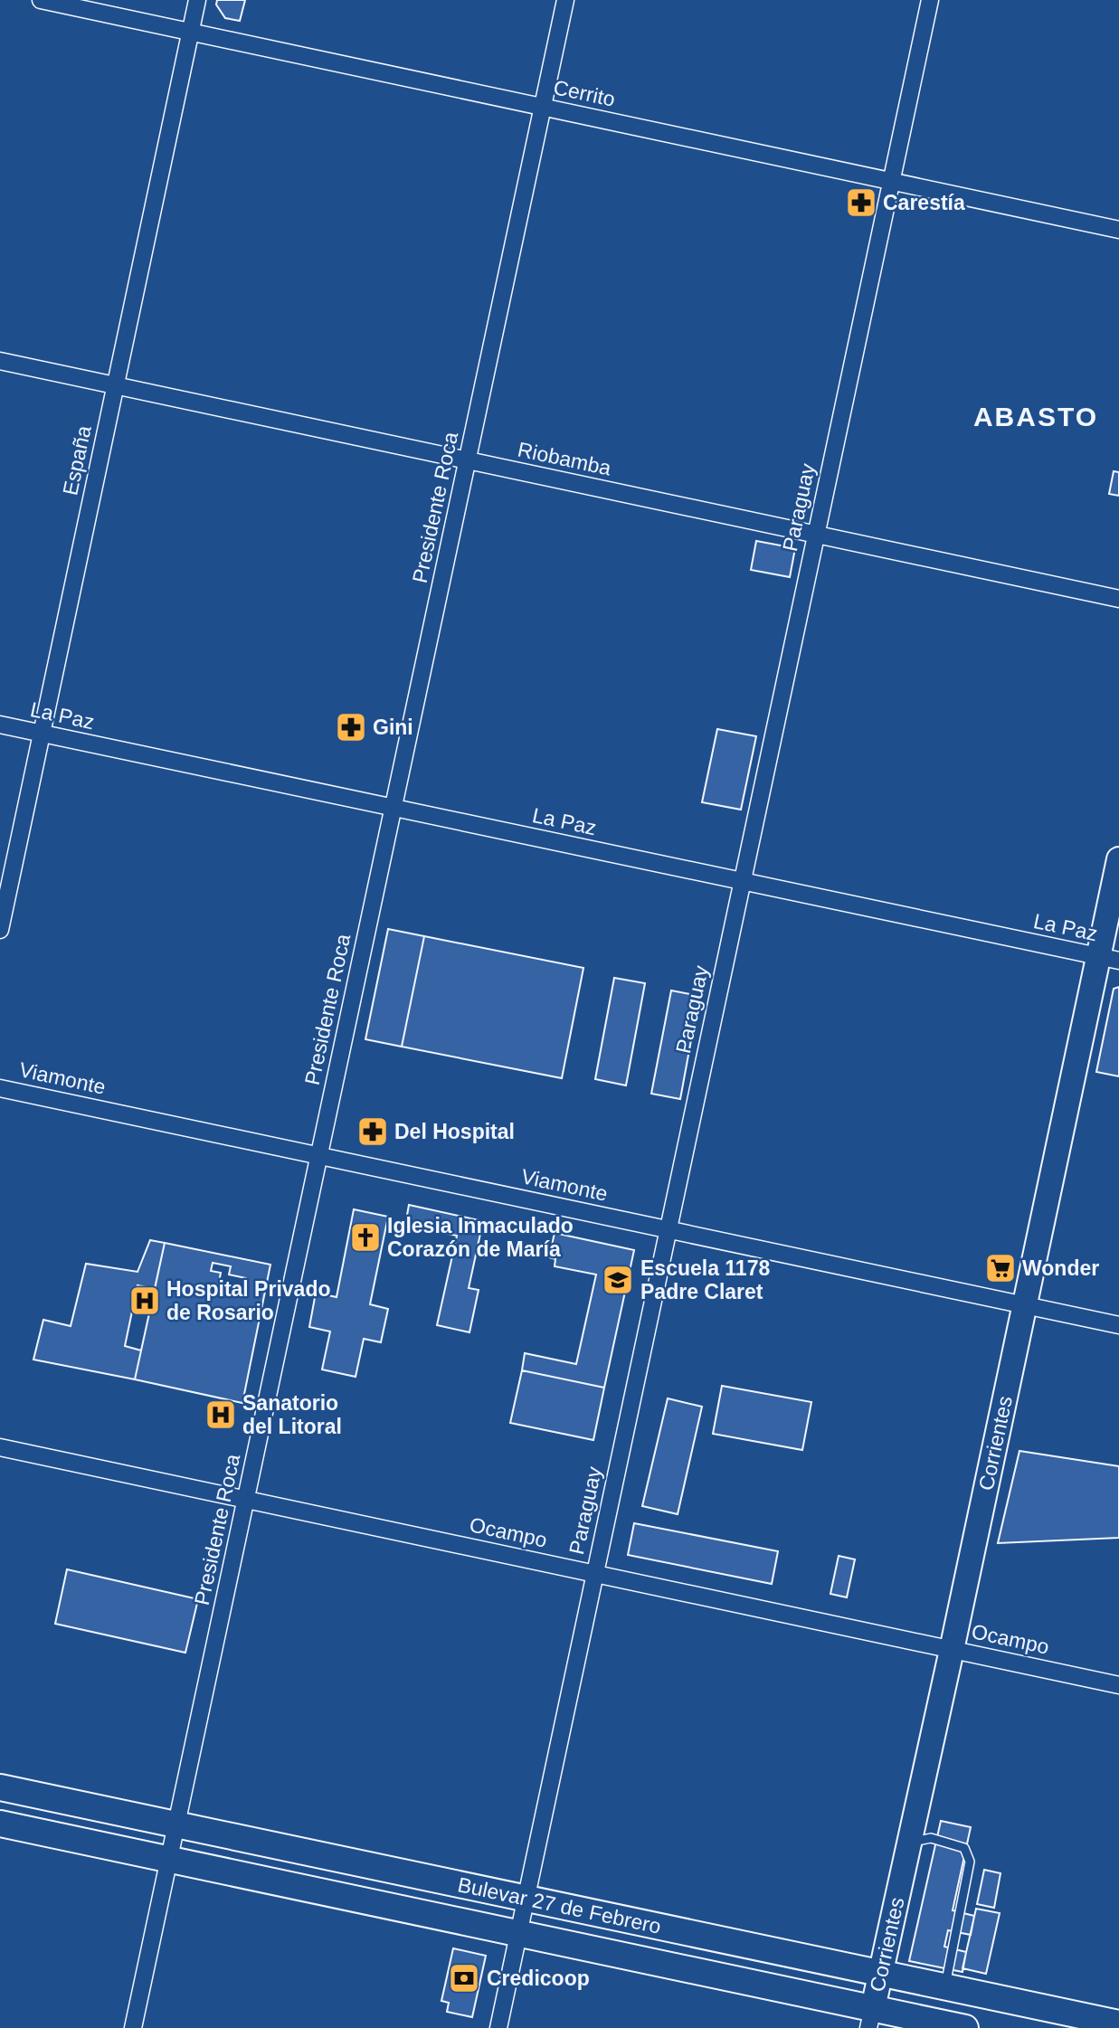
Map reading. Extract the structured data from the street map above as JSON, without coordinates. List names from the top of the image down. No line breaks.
{"streets":{"main road":["Corrientes","Bulevar 27 de Febrero"],"street":["Cerrito","Riobamba","España","Presidente Roca","Paraguay","La Paz","Viamonte","Ocampo"]},"crossings":[["Cerrito","España"],["Cerrito","Presidente Roca"],["Cerrito","Paraguay"],["Riobamba","España"],["Riobamba","Presidente Roca"],["Riobamba","Paraguay"],["España","La Paz"],["Presidente Roca","La Paz"],["Presidente Roca","Viamonte"],["Presidente Roca","Ocampo"],["Presidente Roca","Bulevar 27 de Febrero"],["Paraguay","La Paz"],["Paraguay","Viamonte"],["Paraguay","Ocampo"],["Paraguay","Bulevar 27 de Febrero"],["La Paz","Corrientes"],["Viamonte","Corrientes"],["Corrientes","Ocampo"],["Corrientes","Bulevar 27 de Febrero"]],"districts":["ABASTO"],"places":{"pharmacy":["Carestía","Gini","Del Hospital"],"church":["Iglesia Inmaculado Corazón de María"],"supermarket":["Wonder"],"school or university":["Escuela 1178 Padre Claret"],"hospital":["Hospital Privado de Rosario","Sanatorio del Litoral"],"bank":["Credicoop"]}}
